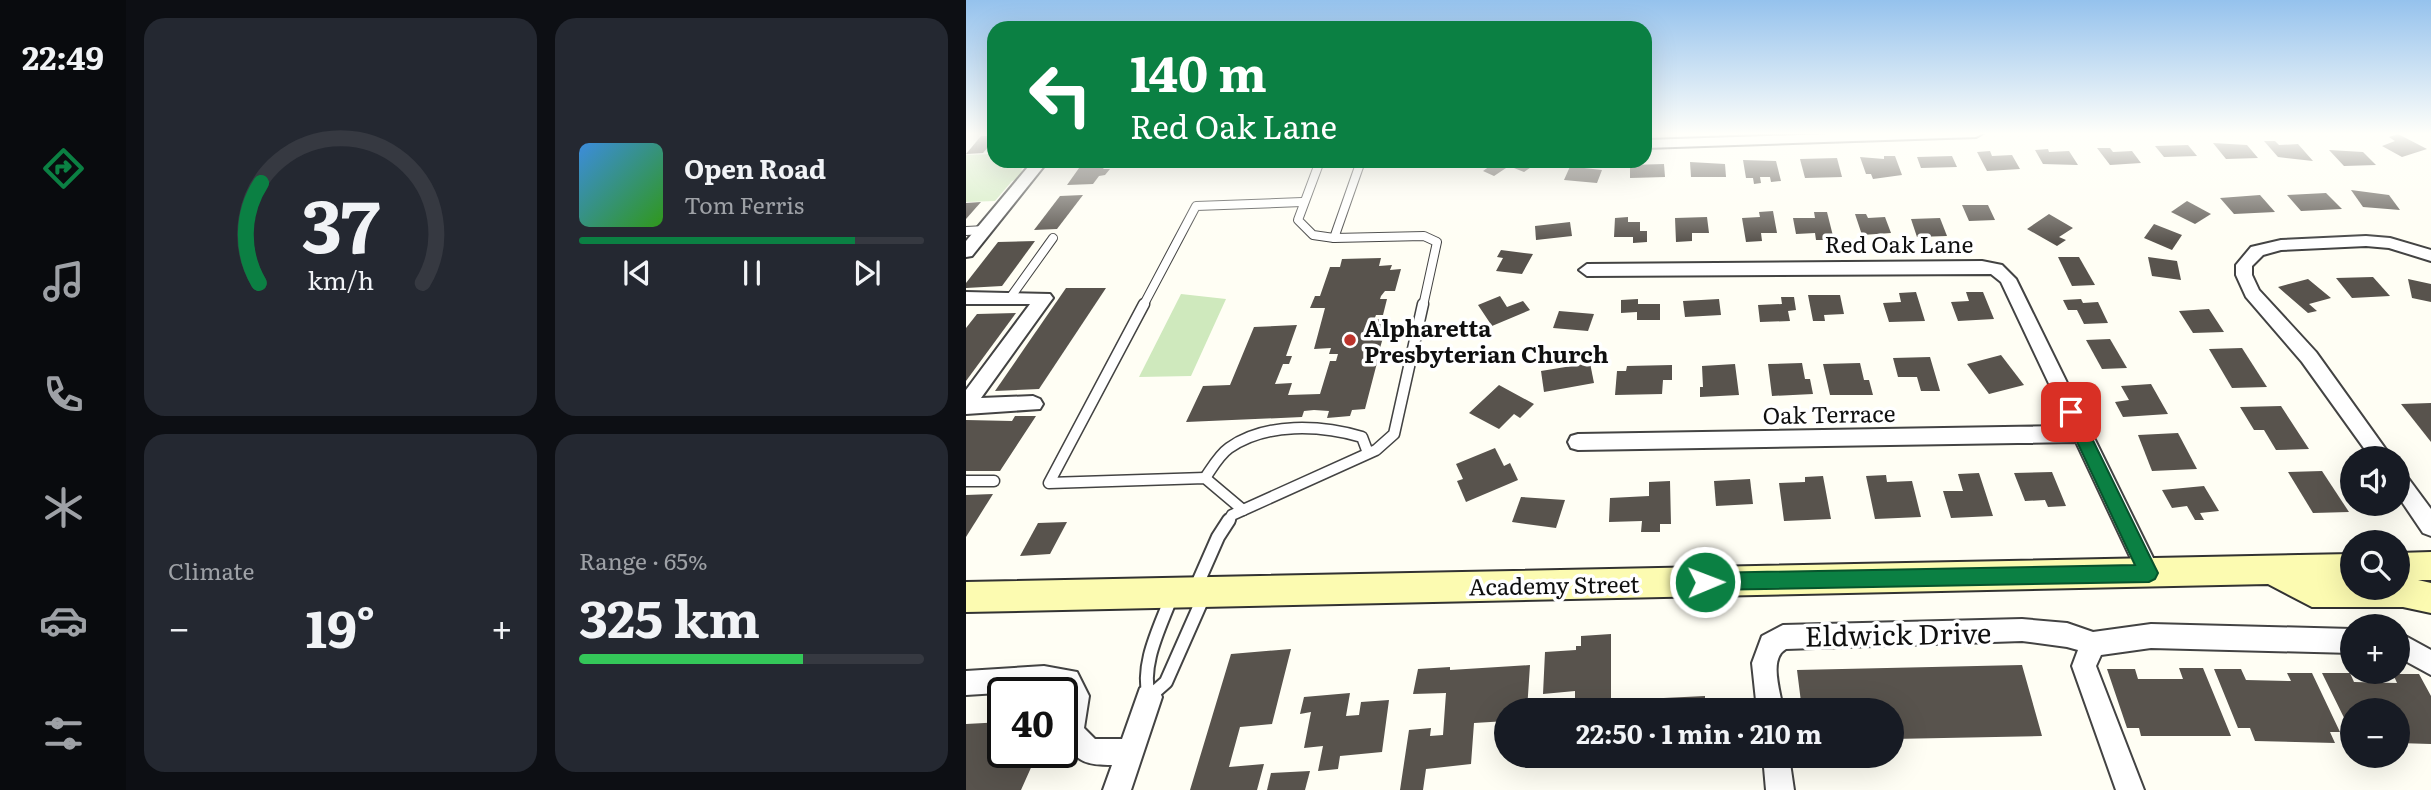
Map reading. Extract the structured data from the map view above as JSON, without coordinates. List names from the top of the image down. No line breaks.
{"streets":{"street":["Red Oak Lane","Oak Terrace","Academy Street","Eldwick Drive"]},"crossings":[["Red Oak Lane","Oak Terrace"],["Red Oak Lane","Academy Street"]],"places":["Alpharetta Presbyterian Church"],"page":{"tabs":"22:49","turn":["140 m","Red Oak Lane"],"song":["Open Road","Tom Ferris"],"tile":["Climate",["Range · 65%","325 km"]],"map_buttons":["+","−"],"heat":["−","19°","+"],"limit":"40","trip":"22:50 · 1 min · 210 m","gauge":["37","km/h"]}}
